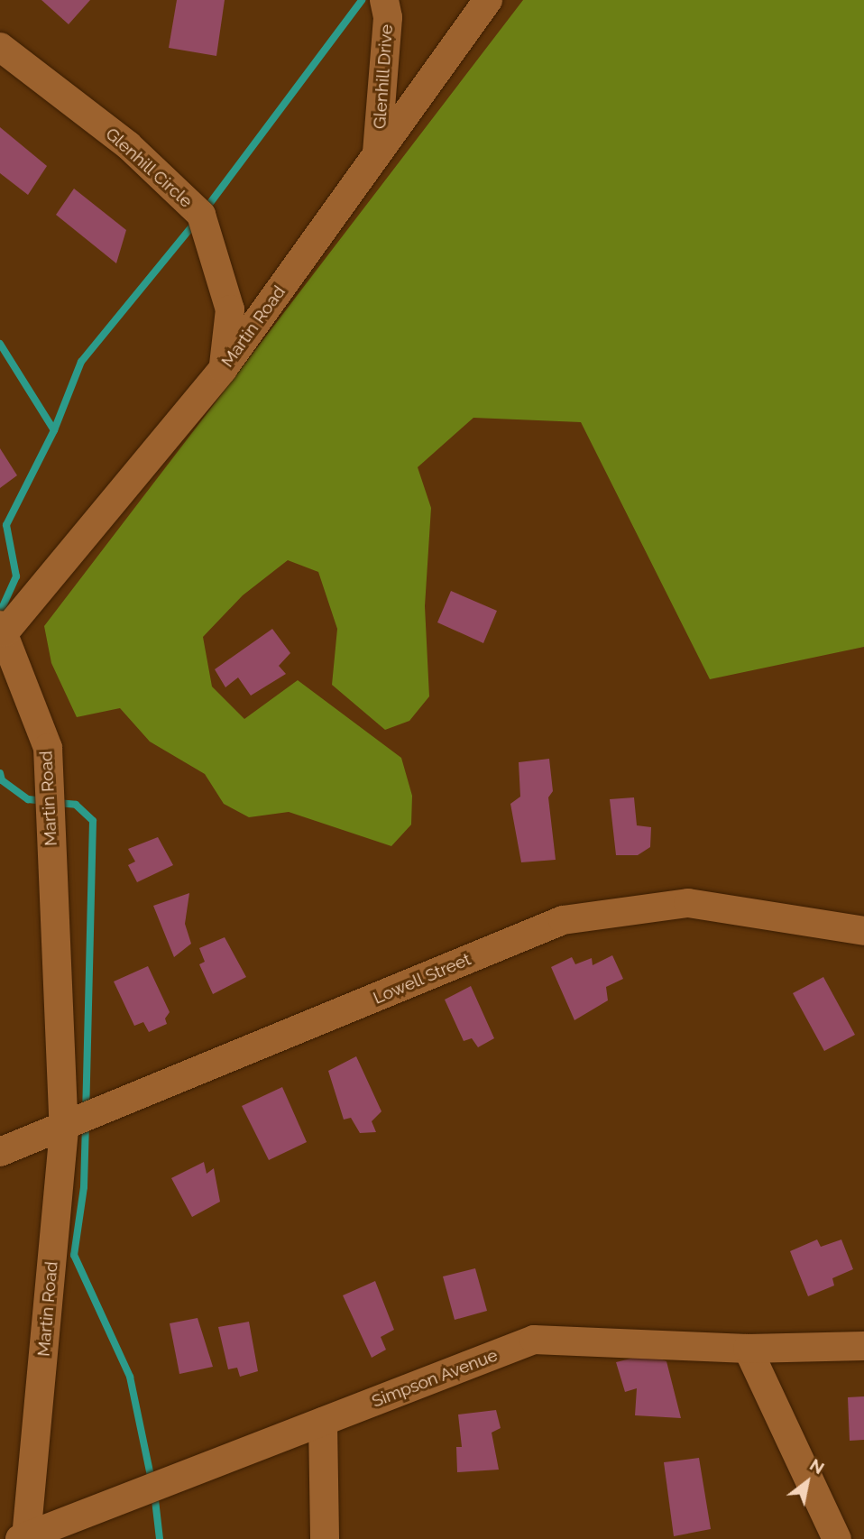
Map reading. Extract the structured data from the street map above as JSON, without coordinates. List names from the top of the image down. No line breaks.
{"streets":{"street":["Glenhill Drive","Glenhill Circle","Martin Road","Lowell Street","Simpson Avenue"]},"crossings":[["Glenhill Drive","Martin Road"],["Glenhill Circle","Martin Road"],["Martin Road","Lowell Street"],["Martin Road","Simpson Avenue"]],"north":"top right"}
